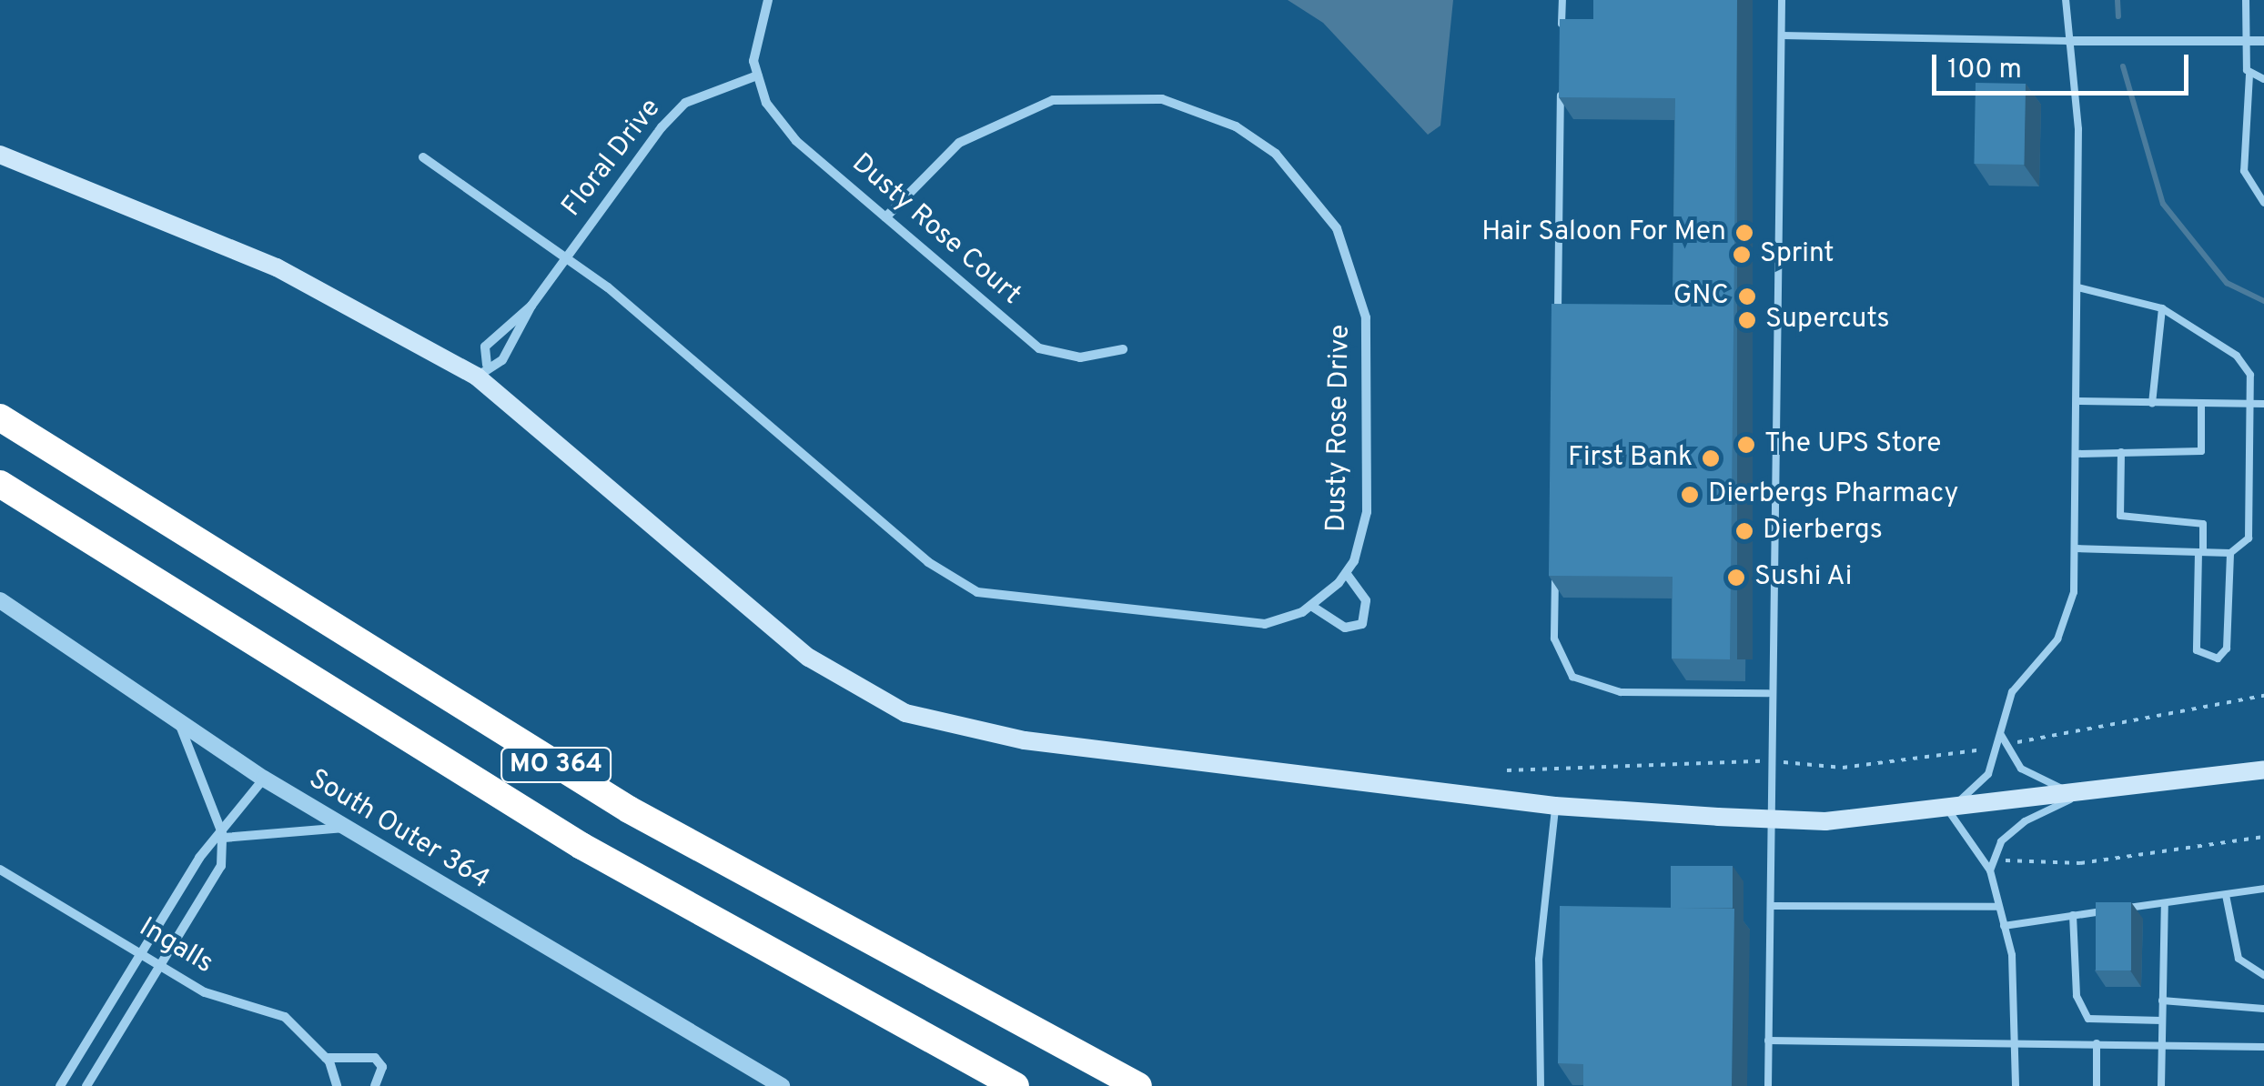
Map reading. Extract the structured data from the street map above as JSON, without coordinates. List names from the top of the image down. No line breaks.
{"streets":{"highway":["MO 364"],"street":["Floral Drive","Dusty Rose Court","Dusty Rose Drive","South Outer 364","Ingalls"]},"crossings":[["Floral Drive","Dusty Rose Court"],["Floral Drive","Dusty Rose Drive"],["Dusty Rose Court","Dusty Rose Drive"]],"places":["Hair Saloon For Men","Sprint","GNC","Supercuts","The UPS Store","First Bank","Dierbergs Pharmacy","Dierbergs","Sushi Ai"],"scale_bar":"100 m"}
